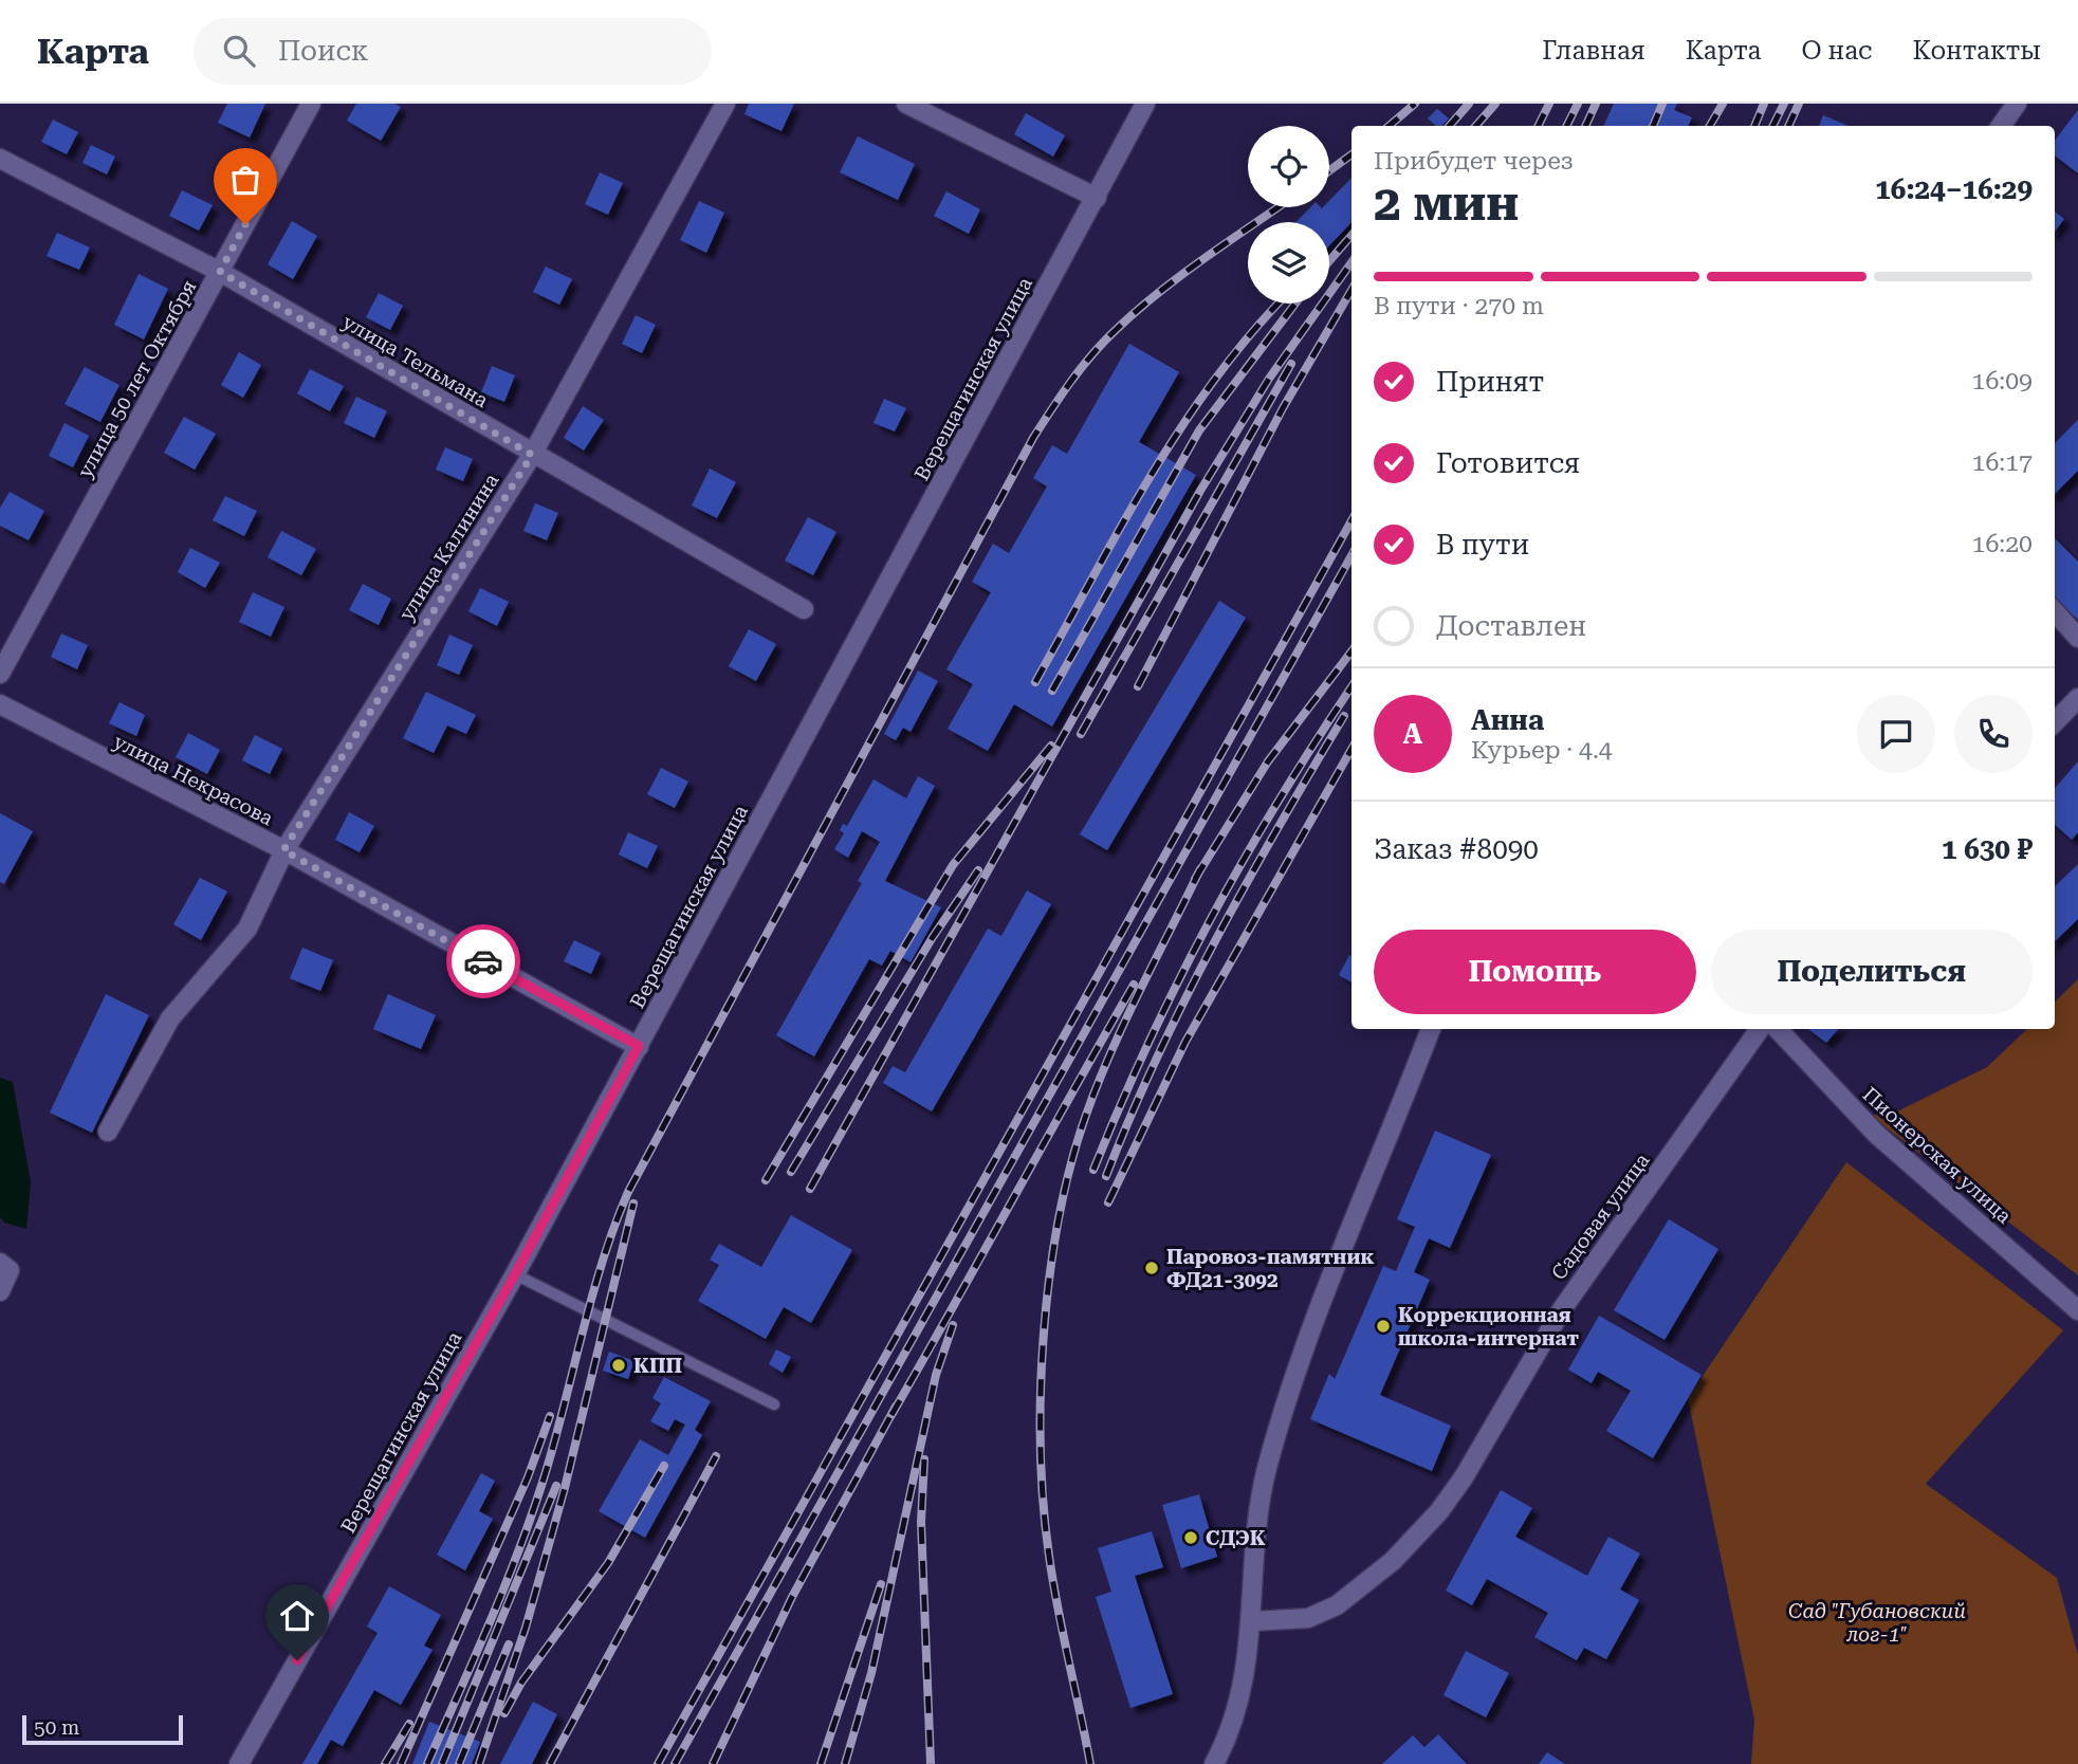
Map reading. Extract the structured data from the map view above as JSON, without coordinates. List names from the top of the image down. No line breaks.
{"streets":{"street":["улица Тельмана","улица 50 лет Октября","Верещагинская улица","улица Калинина","улица Некрасова","Пионерская улица","Садовая улица"]},"crossings":[["улица Тельмана","улица 50 лет Октября"],["улица Тельмана","улица Калинина"],["Верещагинская улица","улица Некрасова"],["улица Калинина","улица Некрасова"]],"parks":["Сад \"Губановский лог-1\""],"places":["Паровоз-памятник ФД21-3092","Коррекционная школа-интернат","КПП","СДЭК"],"scale_bar":"50 m","page":{"header":"Карта","search":"Поиск","nav":["Главная","Карта","О нас","Контакты"],"heading":["2 мин","Прибудет через","16:24–16:29"],"panel":["Анна","Курьер · 4.4","Заказ #8090","1 630 ₽"],"bar":"В пути · 270 m","list":[["Принят","16:09"],["Готовится","16:17"],["В пути","16:20"],"Доставлен"],"round":"А","buttons":["Помощь","Поделиться"],"scale":"50 m"}}
